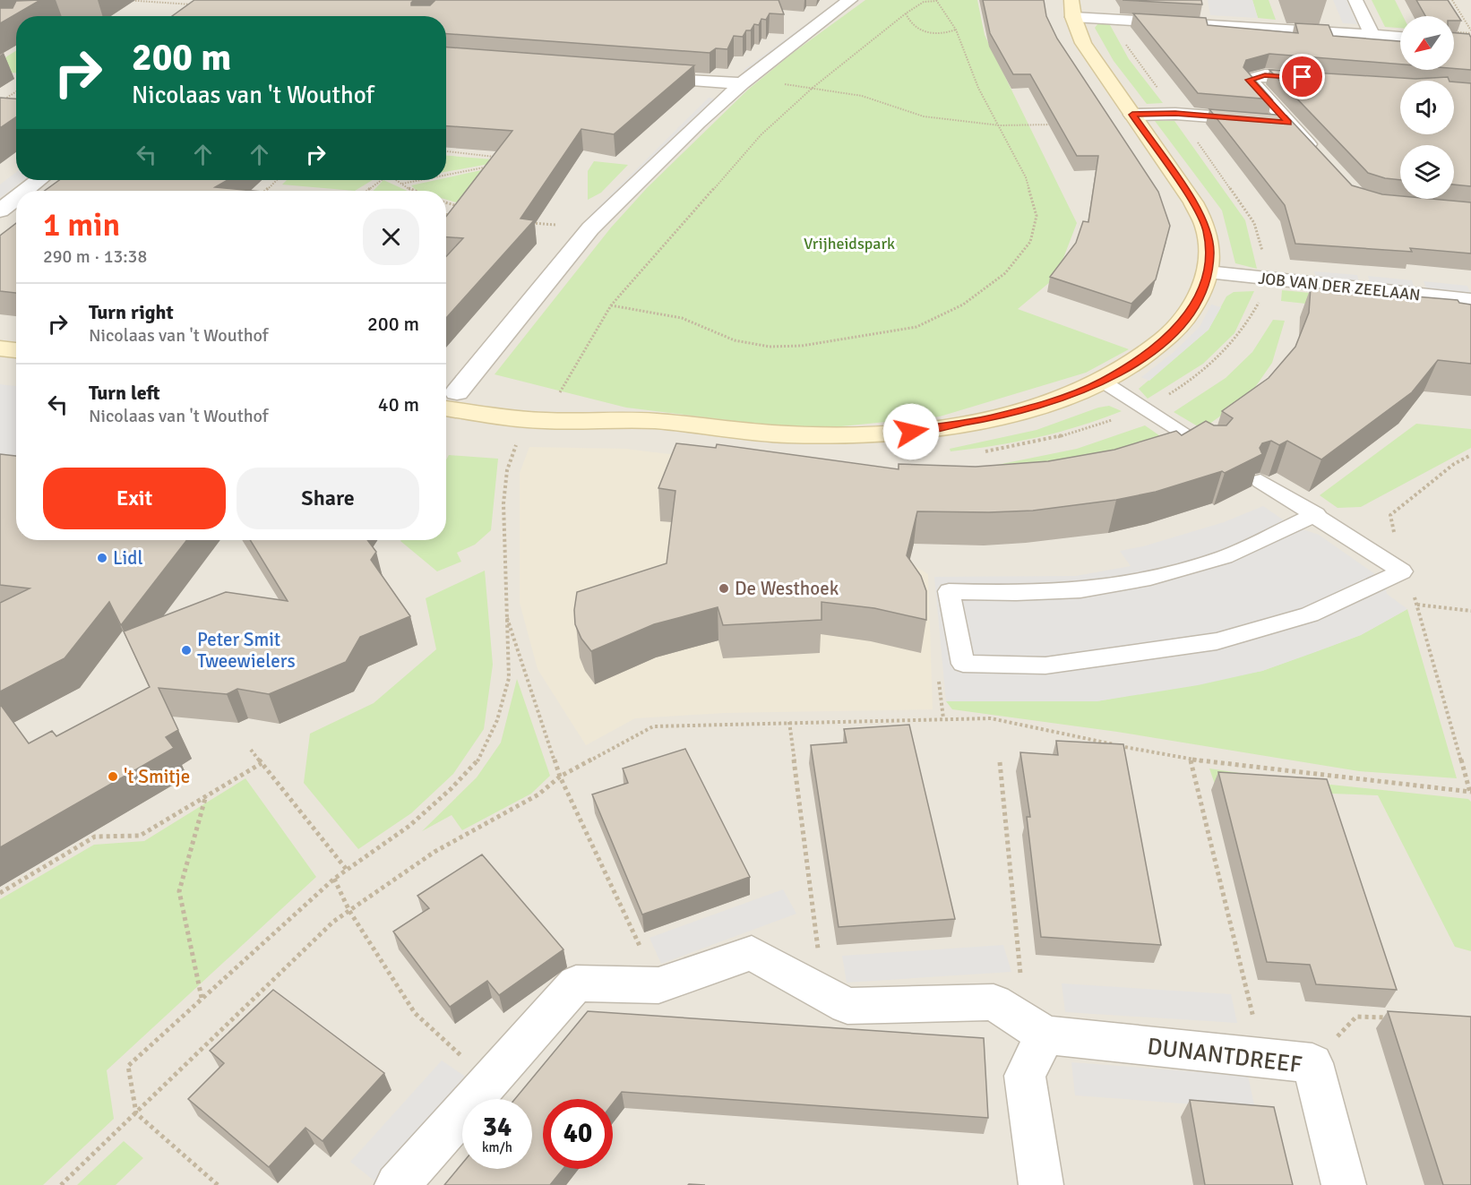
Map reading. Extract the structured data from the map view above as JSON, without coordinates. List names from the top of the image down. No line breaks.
{"streets":{"street":["JOB VAN DER ZEELAAN","DUNANTDREEF"]},"parks":["Vrijheidspark"],"places":["Lidl","De Westhoek","Peter Smit Tweewielers","'t Smitje"],"north":"bottom left","page":{"turn":["200 m","Nicolaas van 't Wouthof"],"heading":["1 min","290 m · 13:38"],"list":[{"name":"Turn right","note":"Nicolaas van 't Wouthof","value":"200 m"},{"name":"Turn left","note":"Nicolaas van 't Wouthof","value":"40 m"}],"buttons":["Exit","Share"],"speed":"34 km/h","limit":"40"}}
